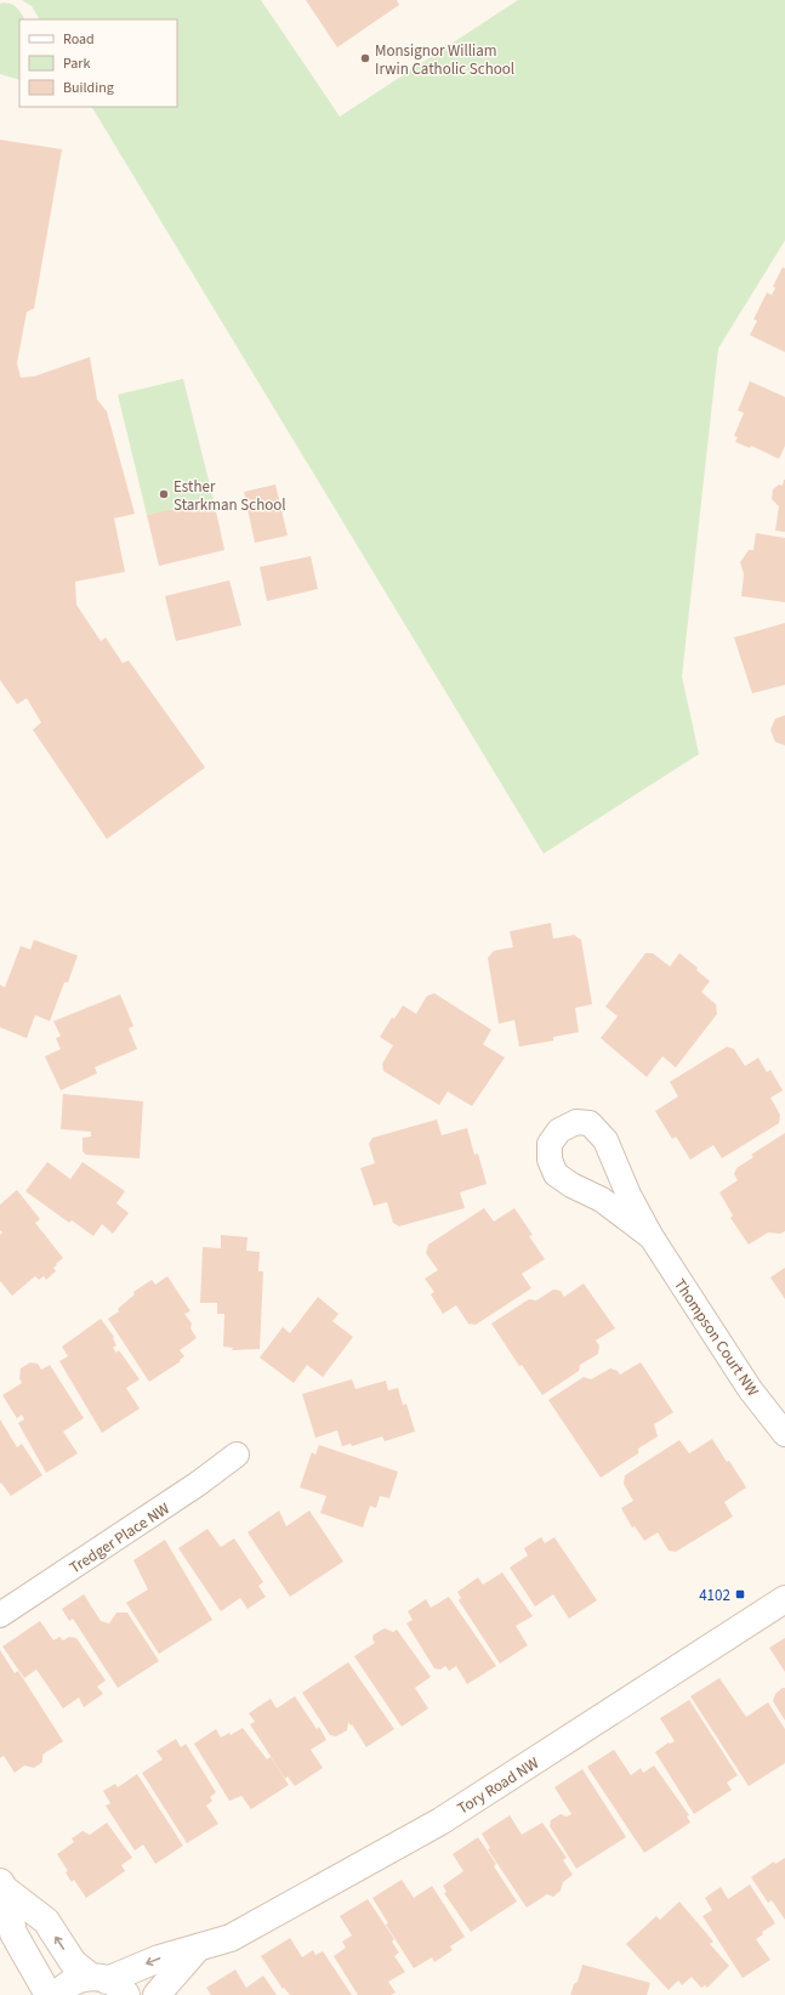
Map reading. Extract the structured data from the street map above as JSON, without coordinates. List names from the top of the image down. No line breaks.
{"streets":{"street":["Thompson Court NW","Tredger Place NW","Tory Road NW"]},"places":{"other":["Monsignor William Irwin Catholic School","Esther Starkman School"],"transit":["4102"]},"legend":["Road","Park","Building"]}
